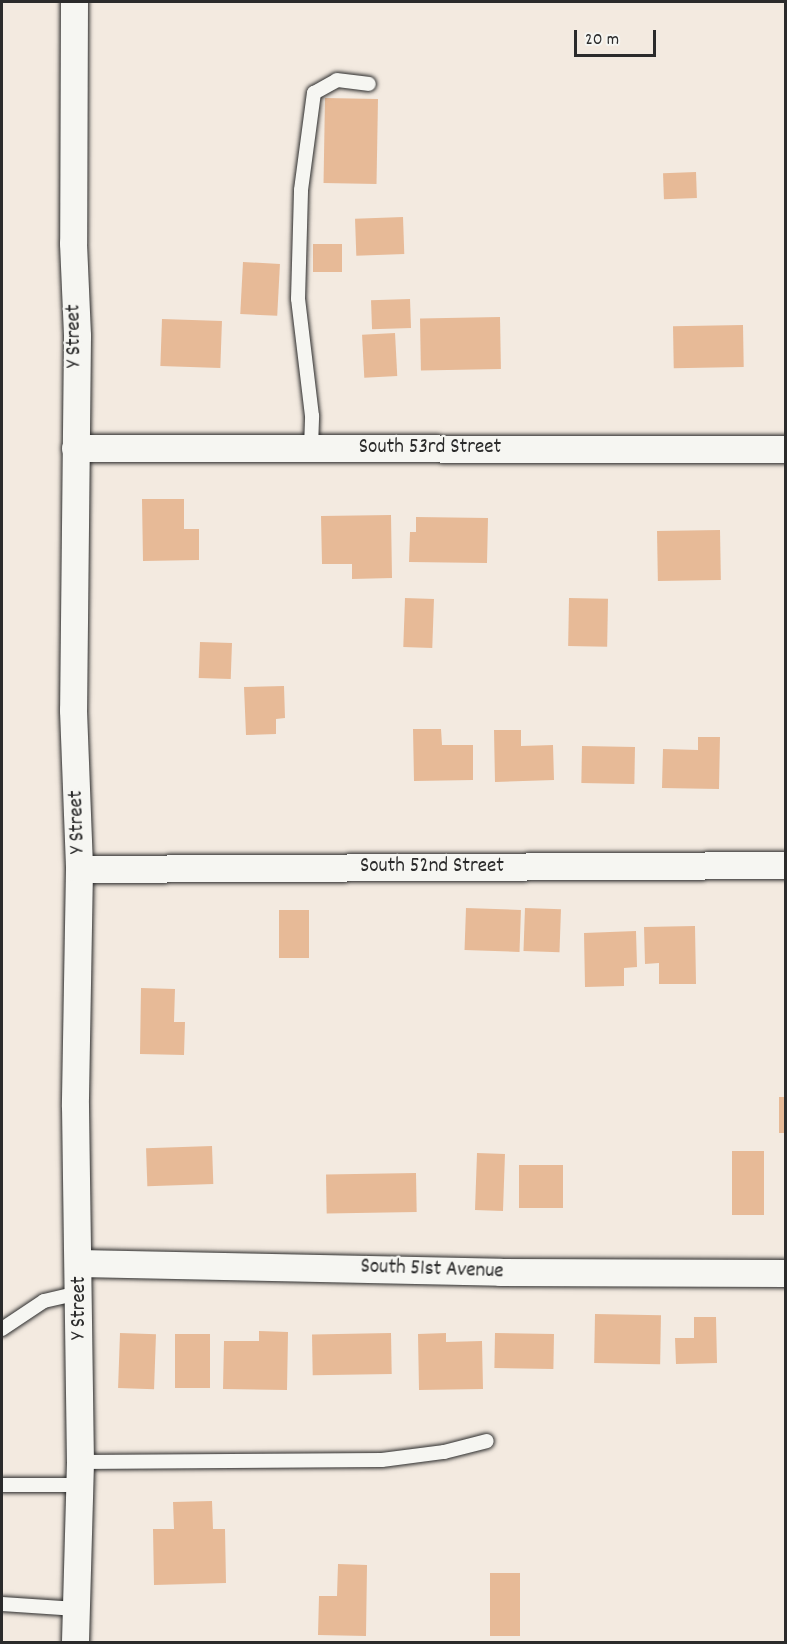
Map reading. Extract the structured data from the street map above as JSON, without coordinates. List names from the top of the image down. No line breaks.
{"streets":{"street":["Y Street","South 53rd Street","South 52nd Street","South 51st Avenue"]},"crossings":[["Y Street","South 53rd Street"],["Y Street","South 52nd Street"],["Y Street","South 51st Avenue"]],"scale_bar":"20 m"}
